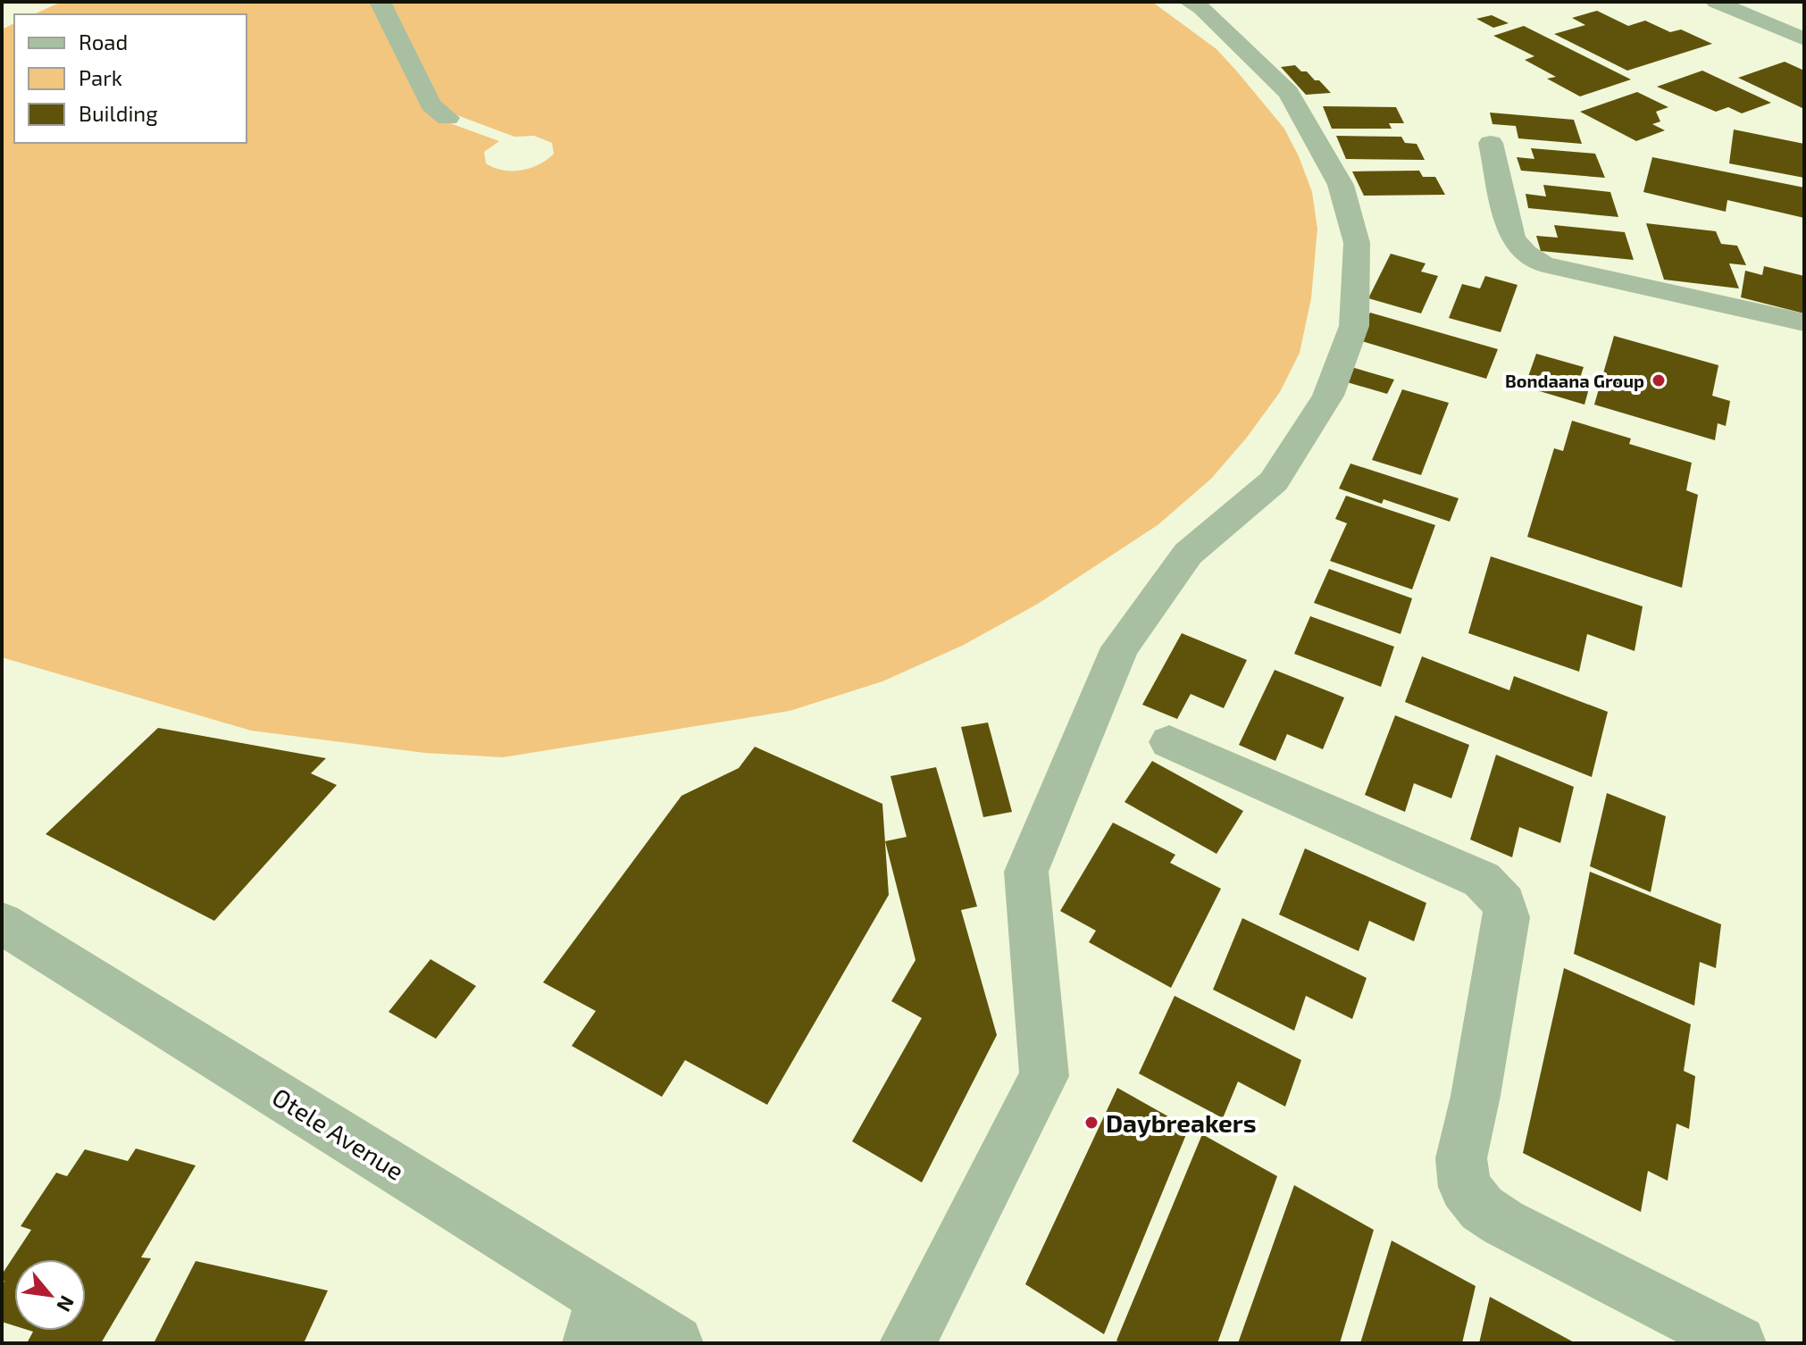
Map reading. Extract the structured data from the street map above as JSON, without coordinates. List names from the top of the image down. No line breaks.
{"streets":{"street":["Otele Avenue"]},"places":["Bondaana Group","Daybreakers"],"legend":["Road","Park","Building"],"north":"bottom right"}
